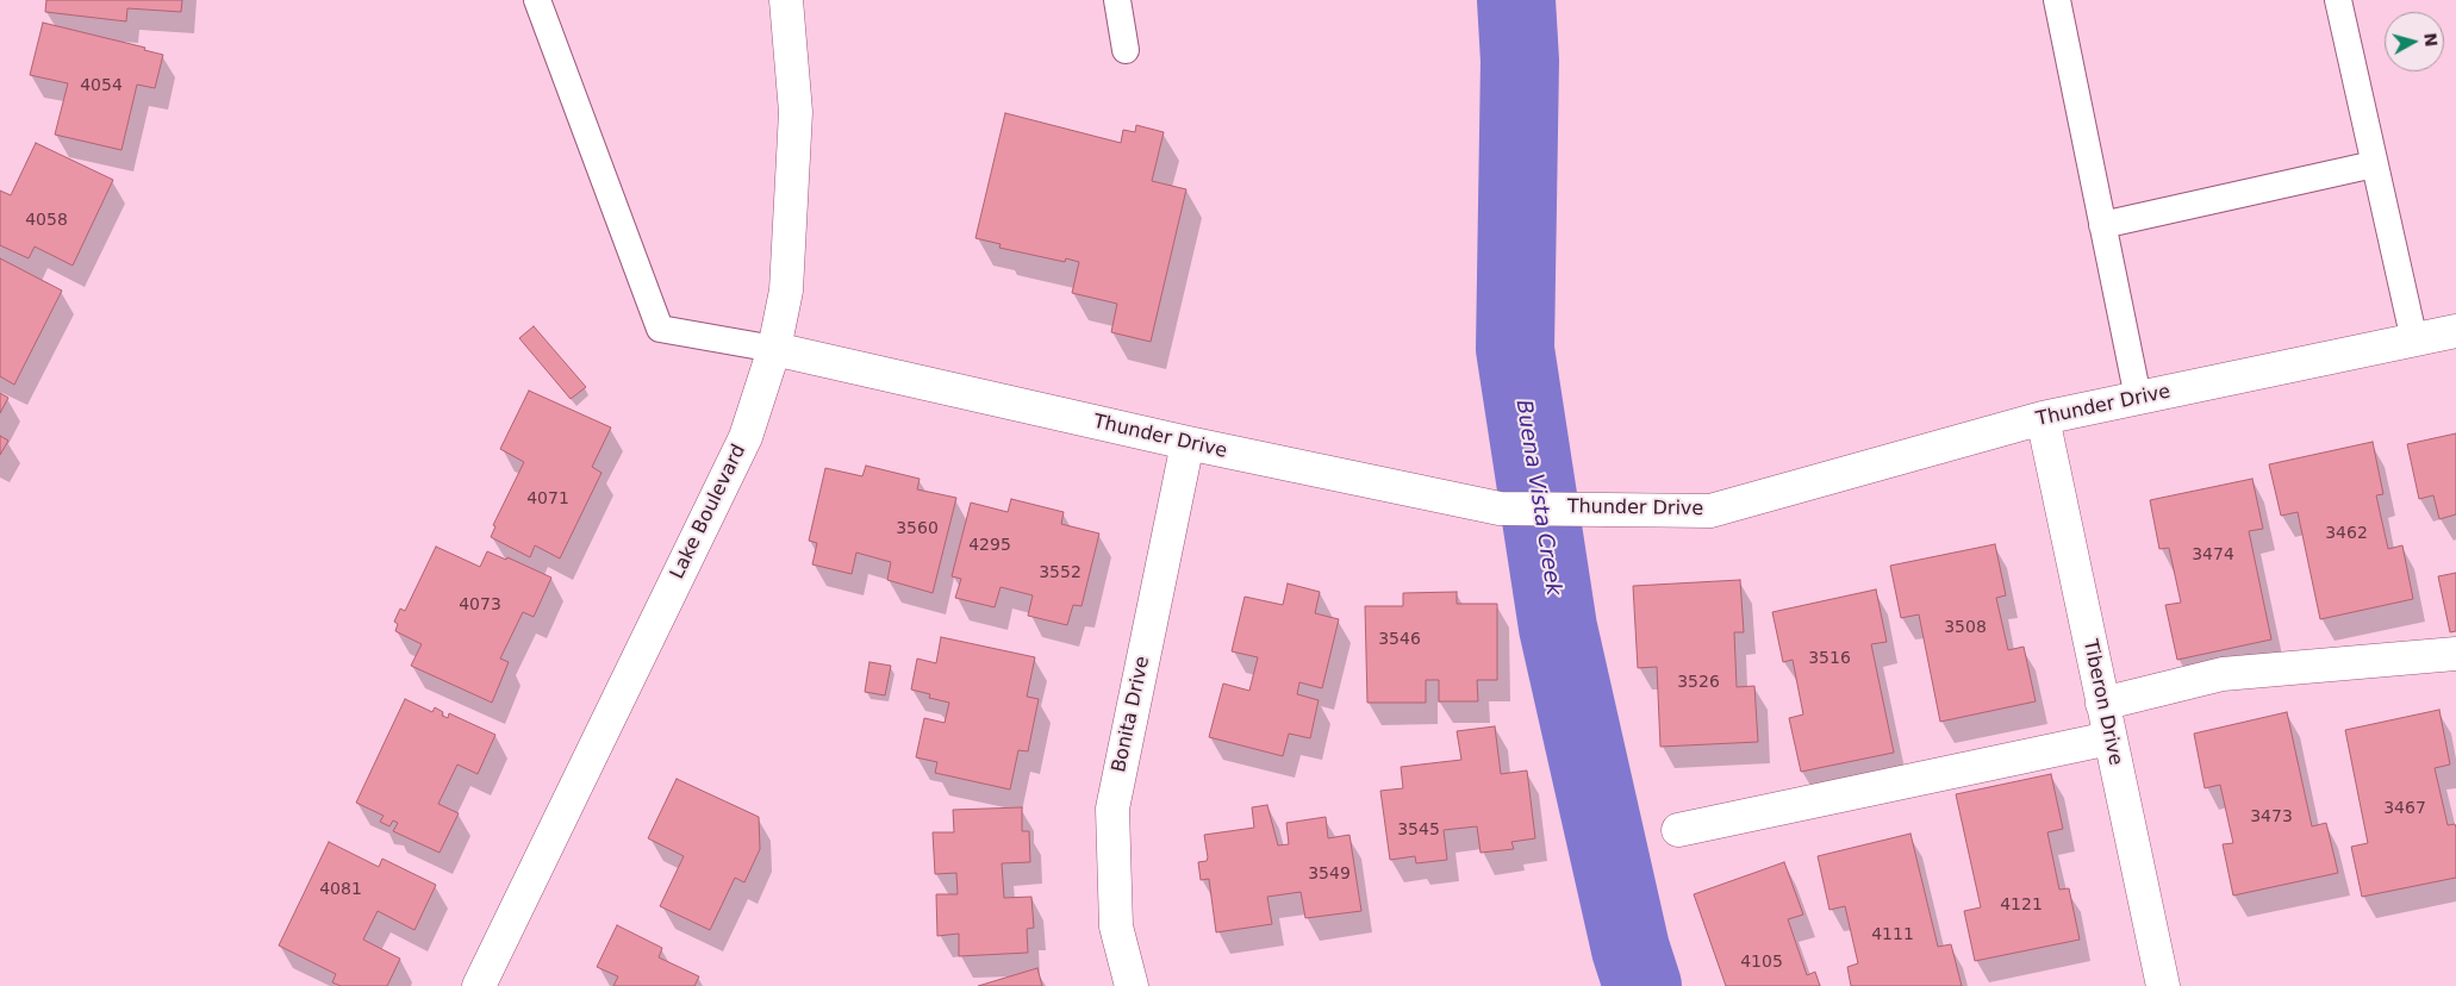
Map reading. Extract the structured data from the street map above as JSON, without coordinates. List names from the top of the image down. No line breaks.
{"streets":{"street":["Thunder Drive","Lake Boulevard","Tiberon Drive","Bonita Drive"]},"crossings":[["Thunder Drive","Lake Boulevard"],["Thunder Drive","Tiberon Drive"],["Thunder Drive","Bonita Drive"]],"water":["Buena Vista Creek"],"house_numbers":["4054","4058","4071","3560","3462","4295","3474","3552","4073","3508","3546","3516","3526","3467","3473","3545","3549","4081","4121","4111","4105"],"north":"right"}
